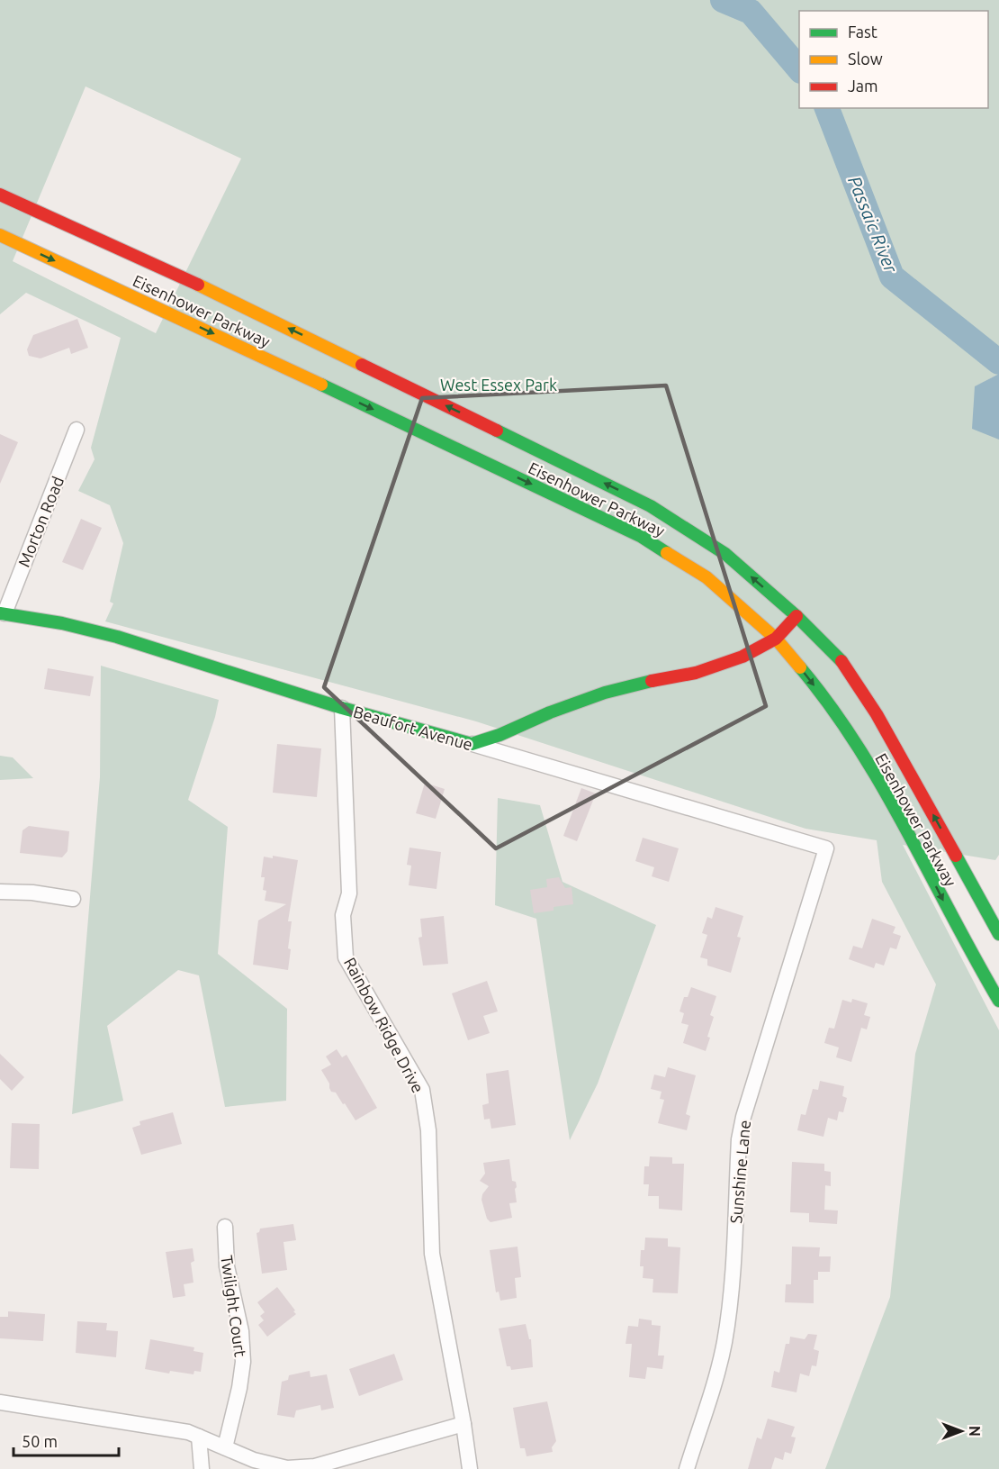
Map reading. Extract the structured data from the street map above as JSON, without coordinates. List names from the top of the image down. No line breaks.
{"streets":{"main road":["Eisenhower Parkway","Beaufort Avenue"],"street":["Morton Road","Rainbow Ridge Drive","Sunshine Lane","Twilight Court"]},"crossings":[["Morton Road","Beaufort Avenue"],["Beaufort Avenue","Rainbow Ridge Drive"],["Beaufort Avenue","Sunshine Lane"]],"water":["Passaic River"],"parks":["West Essex Park"],"legend":["Fast","Slow","Jam"],"scale_bar":"50 m","north":"right"}
